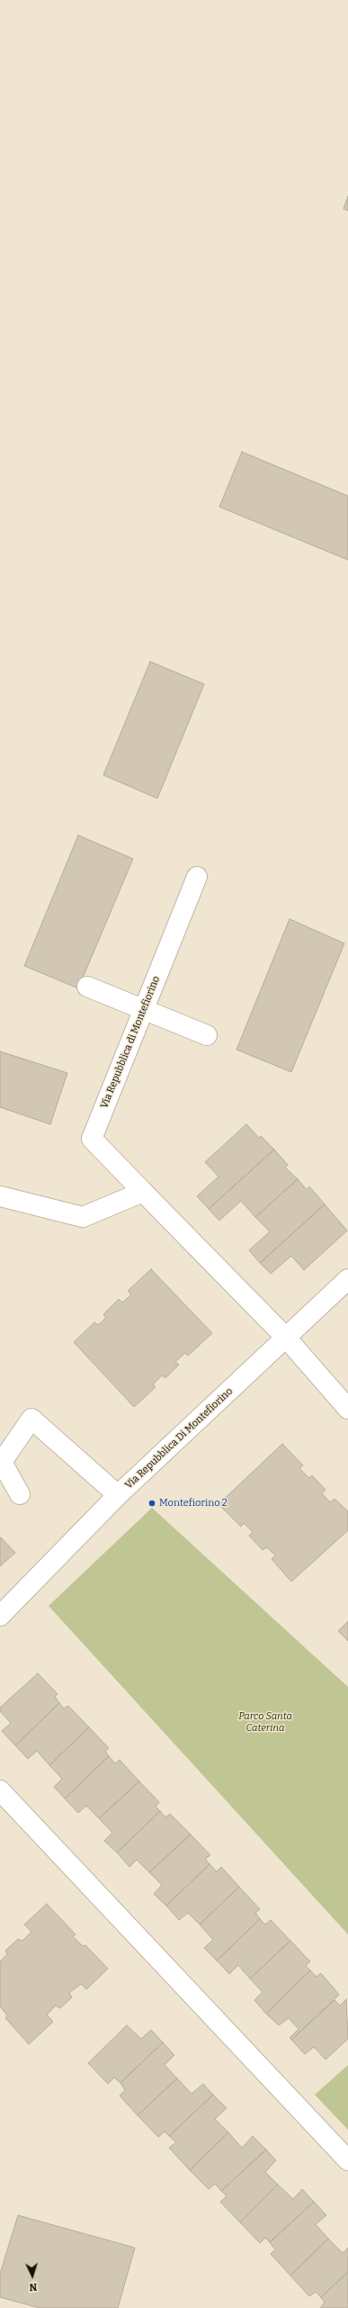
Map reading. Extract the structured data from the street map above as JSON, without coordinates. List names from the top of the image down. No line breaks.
{"streets":{"street":["Via Repubblica di Montefiorino","Via Repubblica Di Montefiorino"]},"parks":["Parco Santa Caterina"],"places":["Montefiorino 2"],"north":"bottom"}
